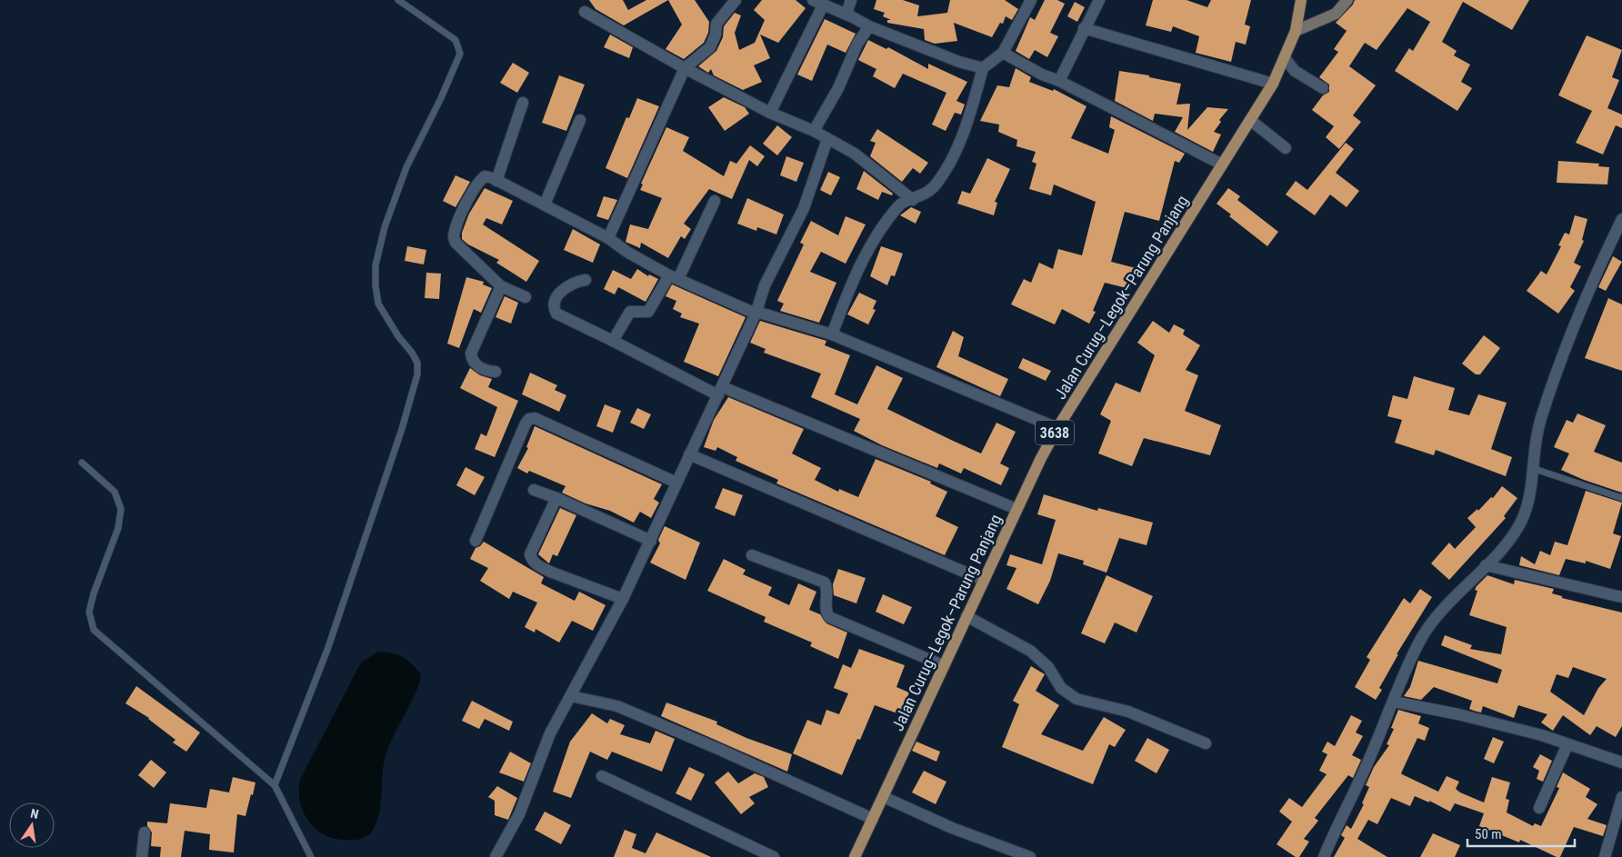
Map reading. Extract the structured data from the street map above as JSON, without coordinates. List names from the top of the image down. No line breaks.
{"streets":{"main road":["Jalan Curug–Legok–Parung Panjang","3638"]},"scale_bar":"50 m","north":"top"}
